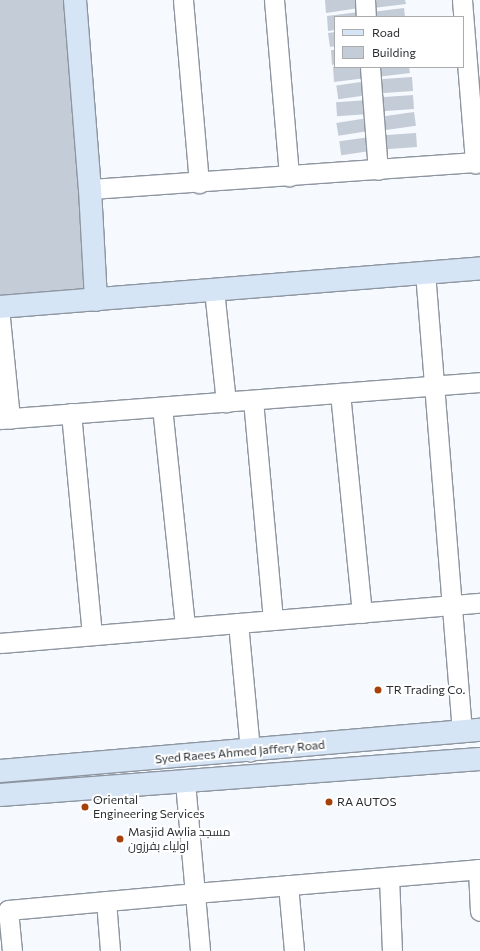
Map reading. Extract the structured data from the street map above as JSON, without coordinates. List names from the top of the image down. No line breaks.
{"streets":{"main road":["Syed Raees Ahmed Jaffery Road"]},"places":["TR Trading Co.","RA AUTOS","Oriental Engineering Services","Masjid Awlia مسجد اولیاء بفرزون"],"legend":["Road","Building"]}
